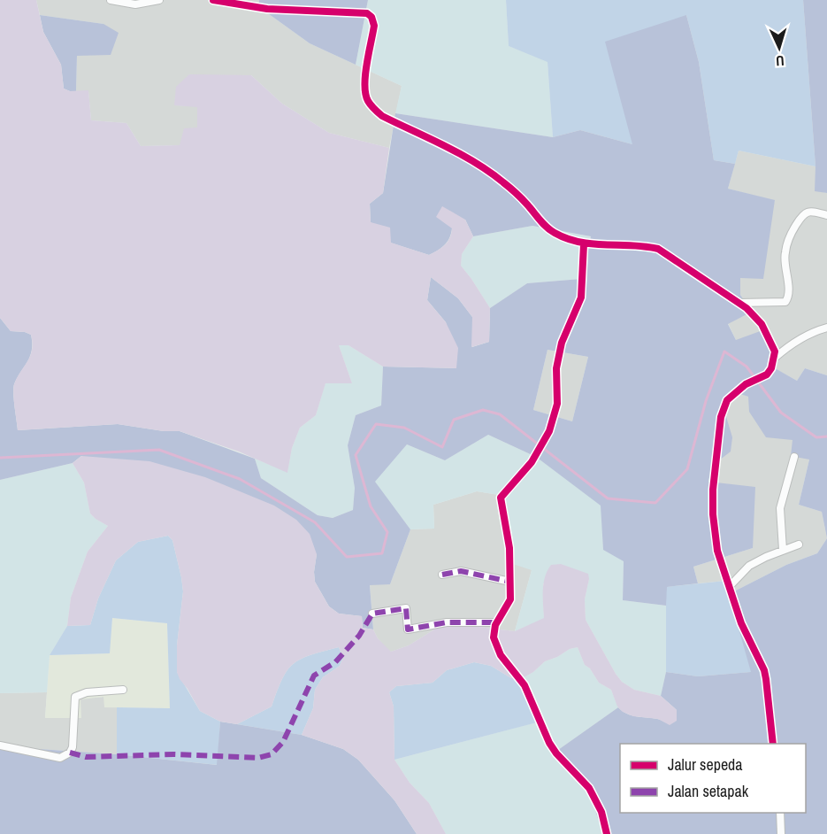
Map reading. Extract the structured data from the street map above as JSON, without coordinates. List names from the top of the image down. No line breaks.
{"legend":["Jalur sepeda","Jalan setapak"],"north":"bottom"}
